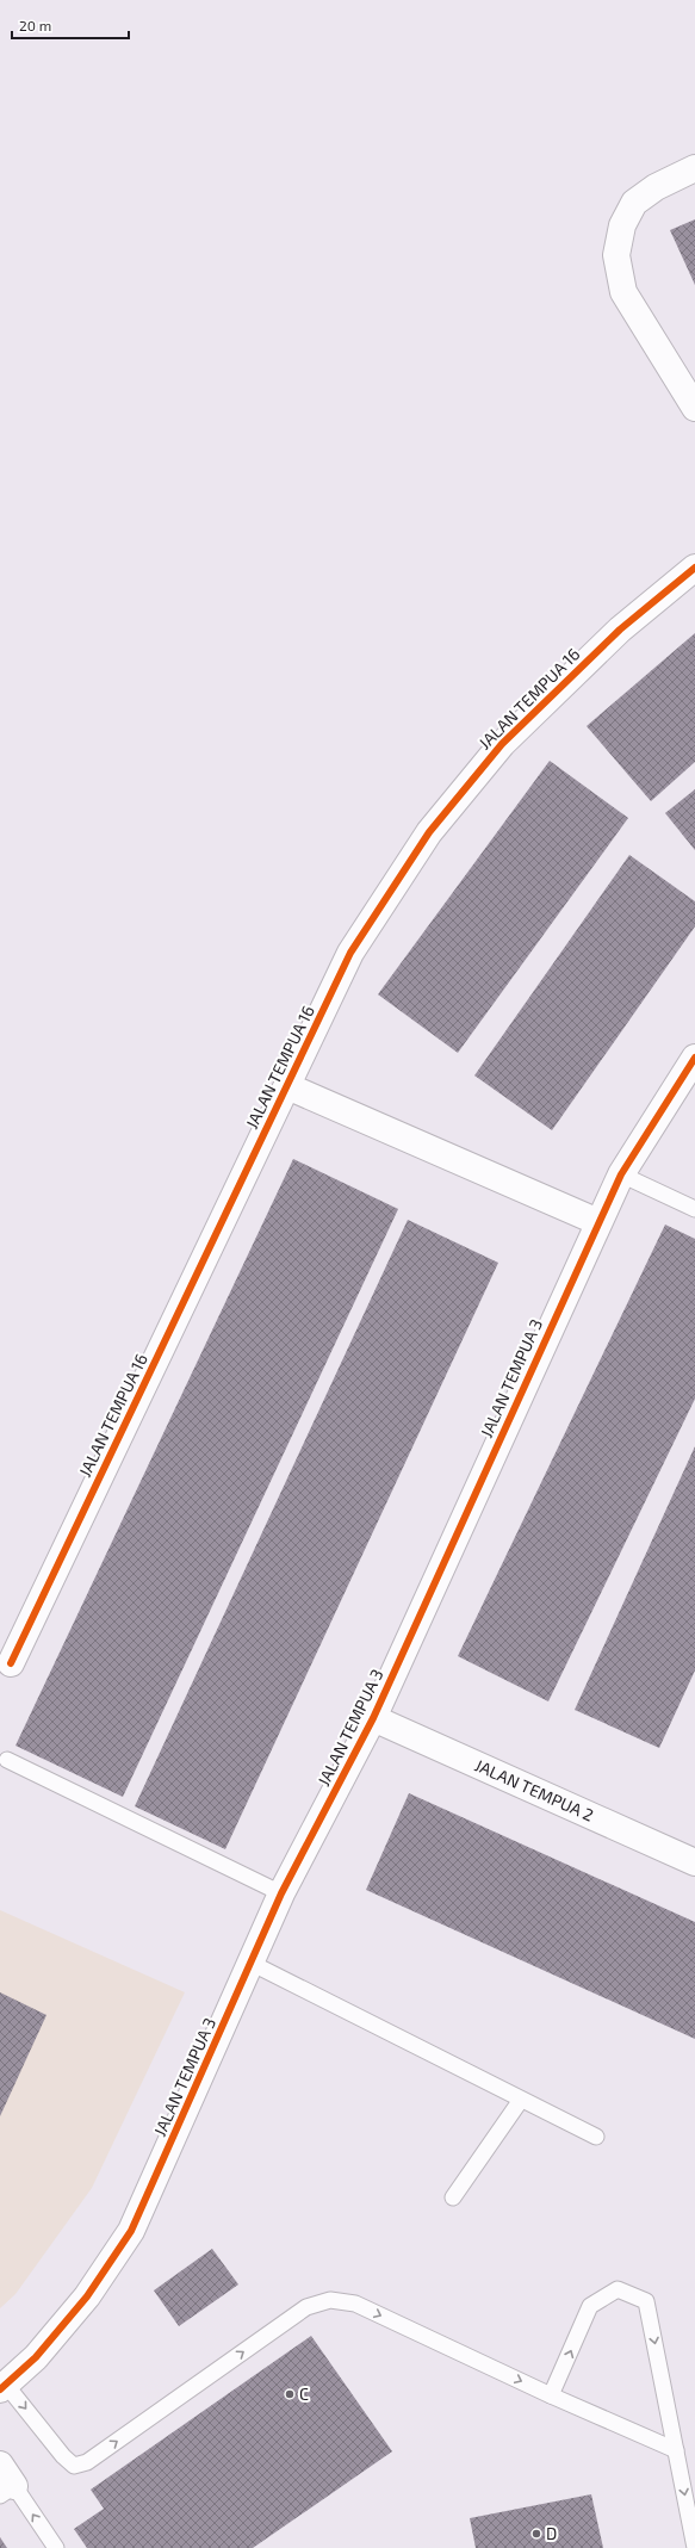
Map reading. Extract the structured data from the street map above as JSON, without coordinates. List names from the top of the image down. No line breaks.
{"streets":{"street":["JALAN TEMPUA 16","JALAN TEMPUA 3","JALAN TEMPUA 2"]},"crossings":[["JALAN TEMPUA 3","JALAN TEMPUA 2"]],"places":["C","D"],"scale_bar":"20 m"}
